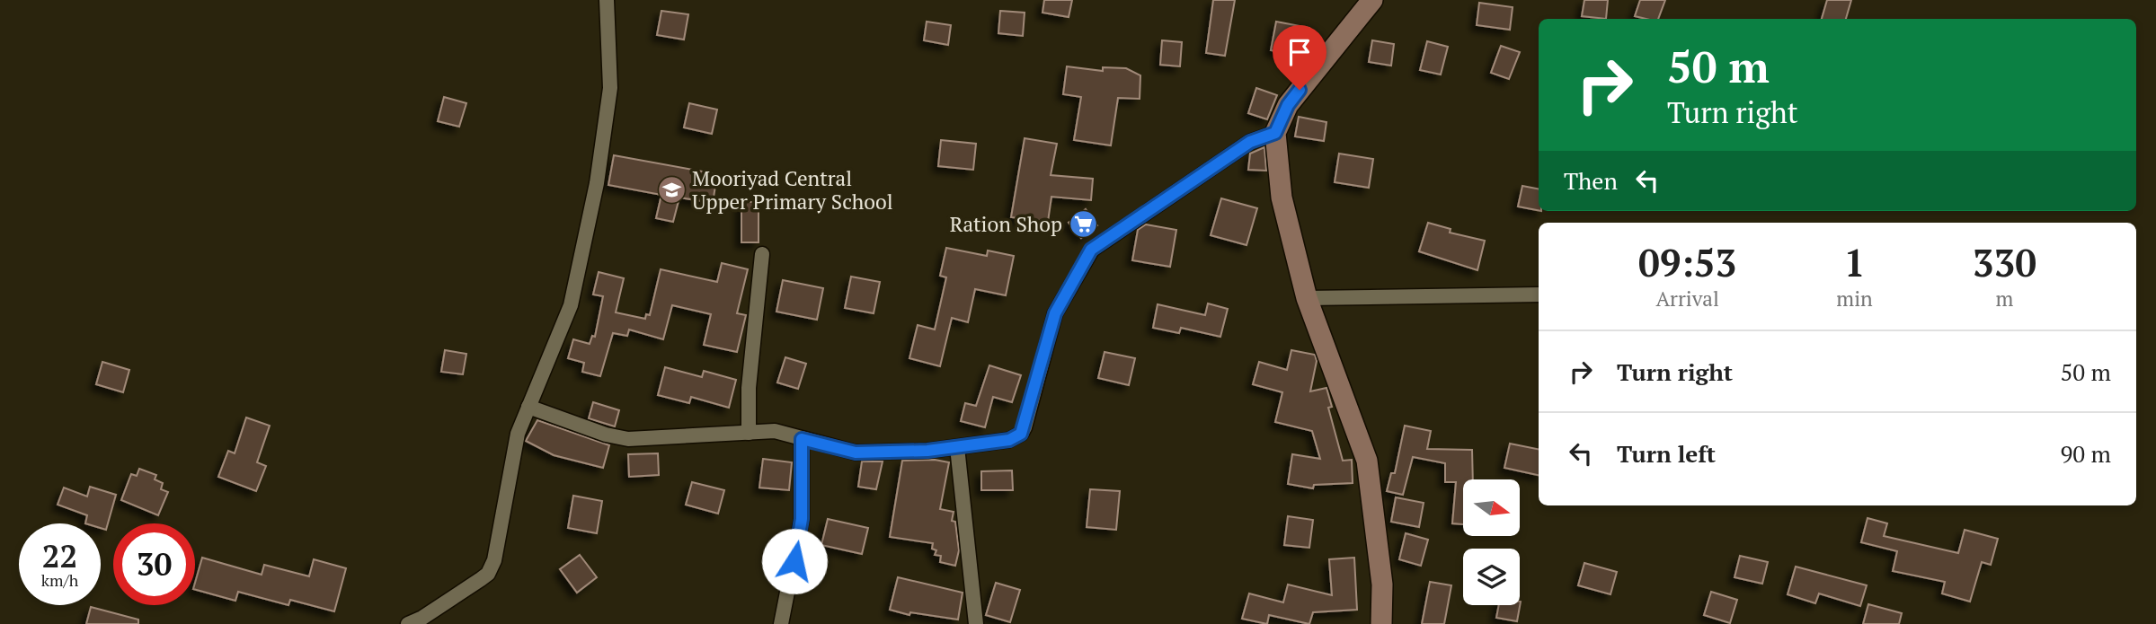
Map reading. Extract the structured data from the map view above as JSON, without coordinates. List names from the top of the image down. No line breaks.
{"places":{"school or university":["Mooriyad Central Upper Primary School"],"supermarket":["Ration Shop"]},"north":"right","page":{"turn":["50 m","Turn right"],"then":"Then","eta":["09:53","Arrival","1","min","330","m"],"list":[{"name":"Turn right","value":"50 m"},{"name":"Turn left","value":"90 m"}],"speed":"22 km/h","limit":"30"}}
